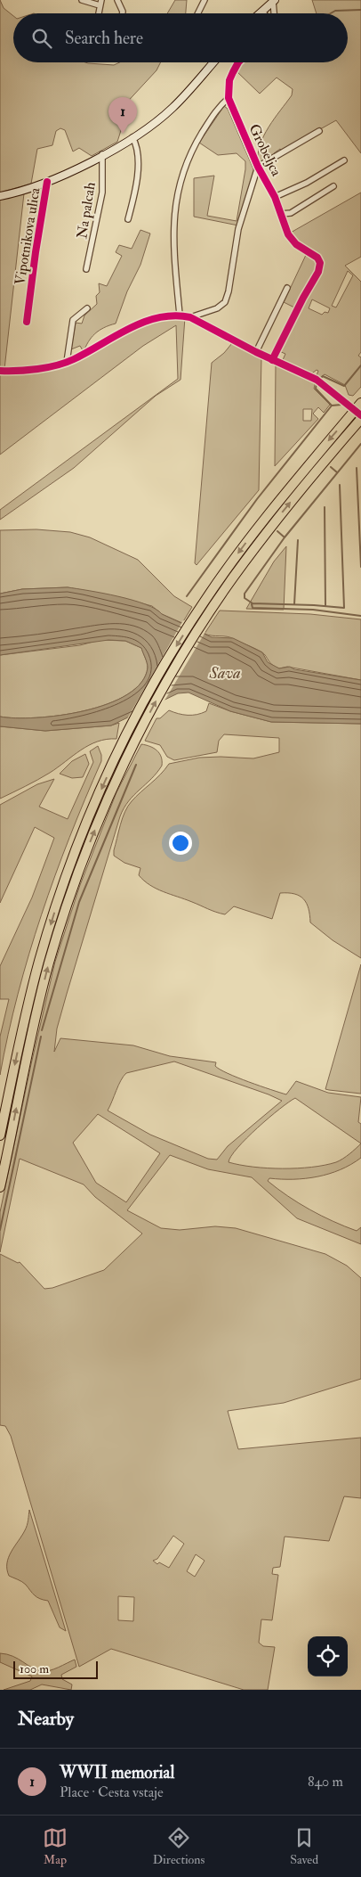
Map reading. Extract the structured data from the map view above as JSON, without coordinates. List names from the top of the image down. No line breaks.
{"streets":{"street":["Grobeljca","Na palcah","Vipotnikova ulica"]},"water":["Sava"],"scale_bar":"100 m","page":{"search":"Search here","pins":"1","scale":"100 m","heading":"Nearby","list":[{"mark":"1","name":"WWII memorial","note":"Place · Cesta vstaje","value":"840 m"}],"nav":["Map","Directions","Saved"]}}
